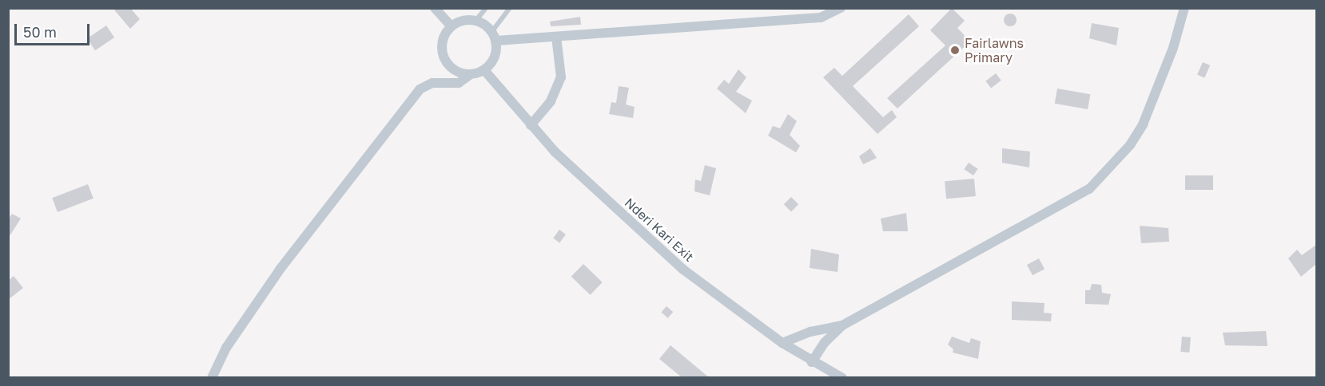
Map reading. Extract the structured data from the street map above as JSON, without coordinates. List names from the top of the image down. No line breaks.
{"streets":{"street":["Nderi Kari Exit"]},"places":["Fairlawns Primary"],"scale_bar":"50 m"}
